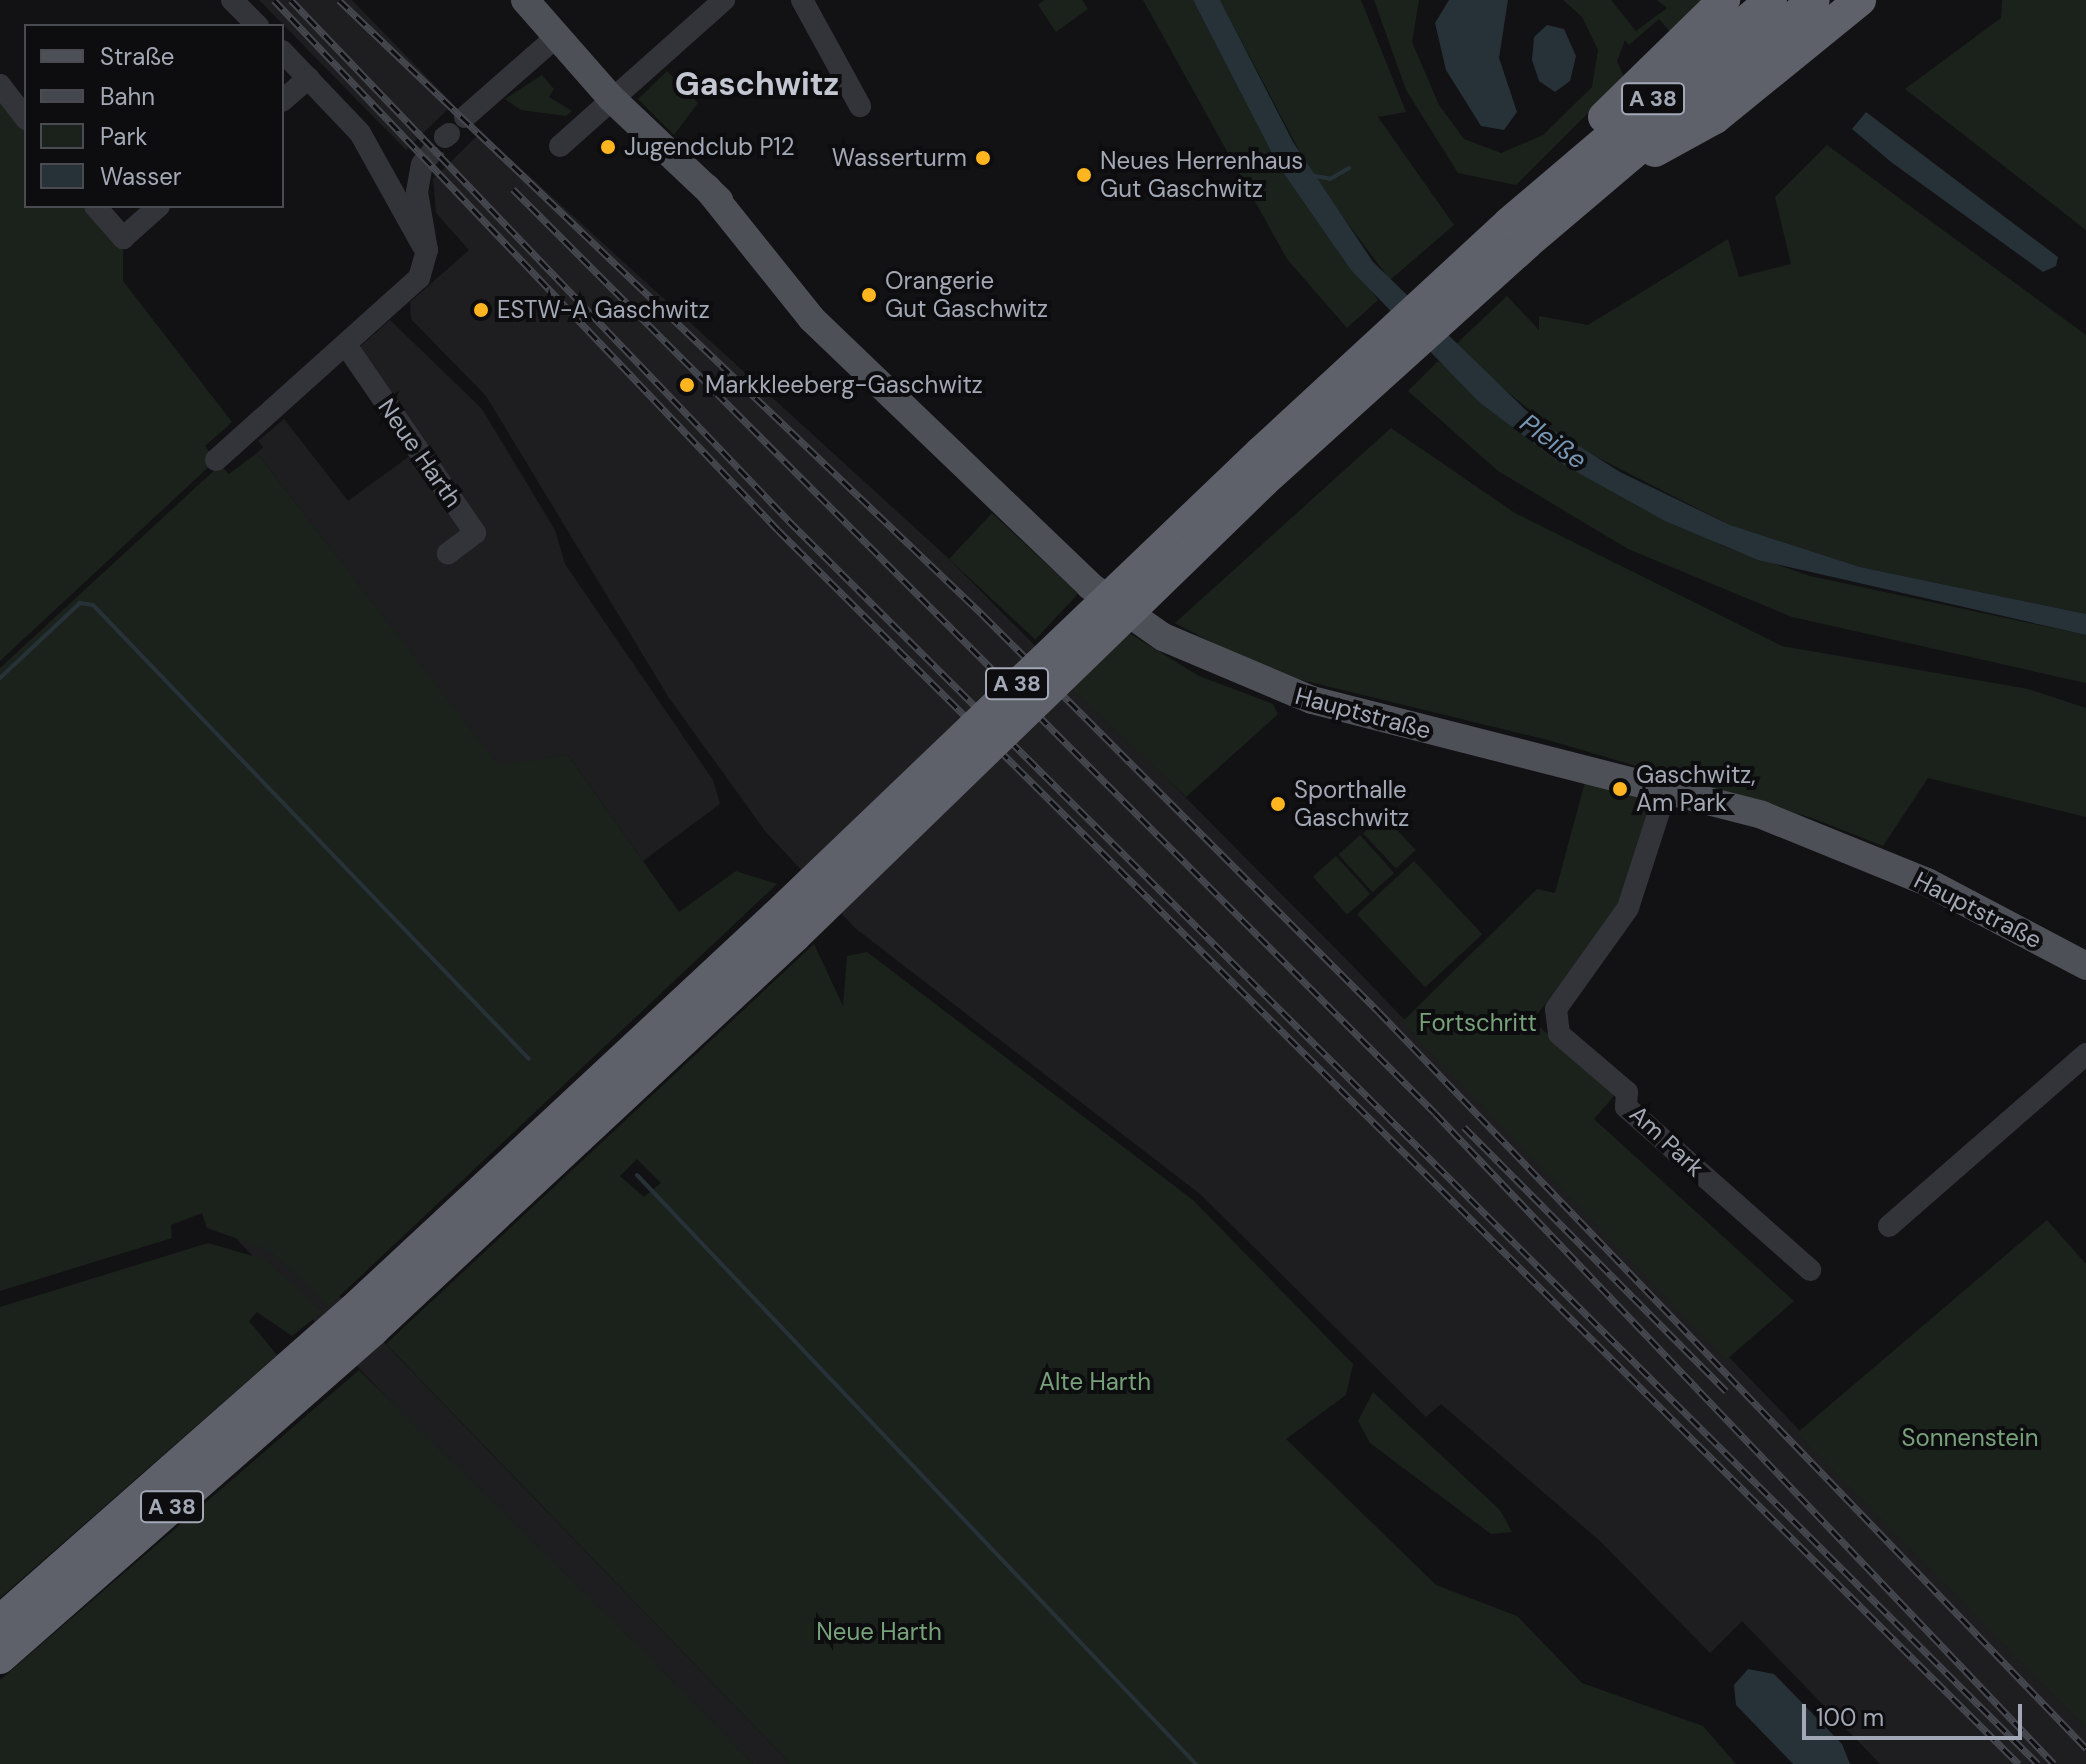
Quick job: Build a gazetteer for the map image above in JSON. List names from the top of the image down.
{
  "streets": {
    "highway": ["A 38"],
    "main road": ["Hauptstraße"],
    "street": ["Neue Harth", "Am Park"]
  },
  "crossings": [
    ["Hauptstraße", "Am Park"]
  ],
  "districts": ["Gaschwitz"],
  "water": ["Pleiße"],
  "parks": [
    "Fortschritt",
    "Alte Harth",
    "Sonnenstein",
    "Neue Harth"
  ],
  "places": [
    "Jugendclub P12",
    "Wasserturm",
    "Neues Herrenhaus Gut Gaschwitz",
    "Orangerie Gut Gaschwitz",
    "ESTW-A Gaschwitz",
    "Markkleeberg-Gaschwitz",
    "Gaschwitz, Am Park",
    "Sporthalle Gaschwitz"
  ],
  "legend": [
    "Straße",
    "Bahn",
    "Park",
    "Wasser"
  ],
  "scale_bar": "100 m"
}
